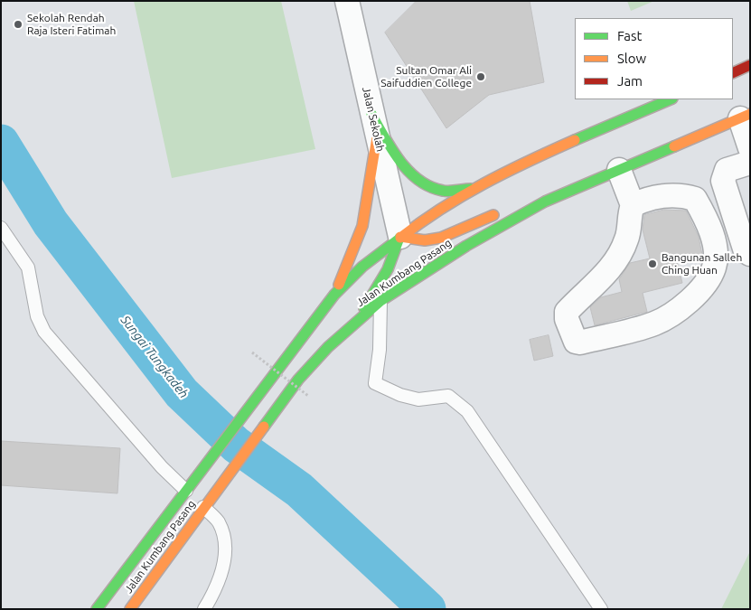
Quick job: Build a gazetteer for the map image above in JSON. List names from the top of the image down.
{
  "streets": {
    "main road": ["Jalan Kumbang Pasang"],
    "street": ["Jalan Sekolah"]
  },
  "crossings": [
    ["Jalan Sekolah", "Jalan Kumbang Pasang"]
  ],
  "water": ["Sungai Tungkadeh"],
  "places": ["Sekolah Rendah Raja Isteri Fatimah", "Sultan Omar Ali Saifuddien College", "Bangunan Salleh Ching Huan"],
  "legend": ["Fast", "Slow", "Jam"]
}
